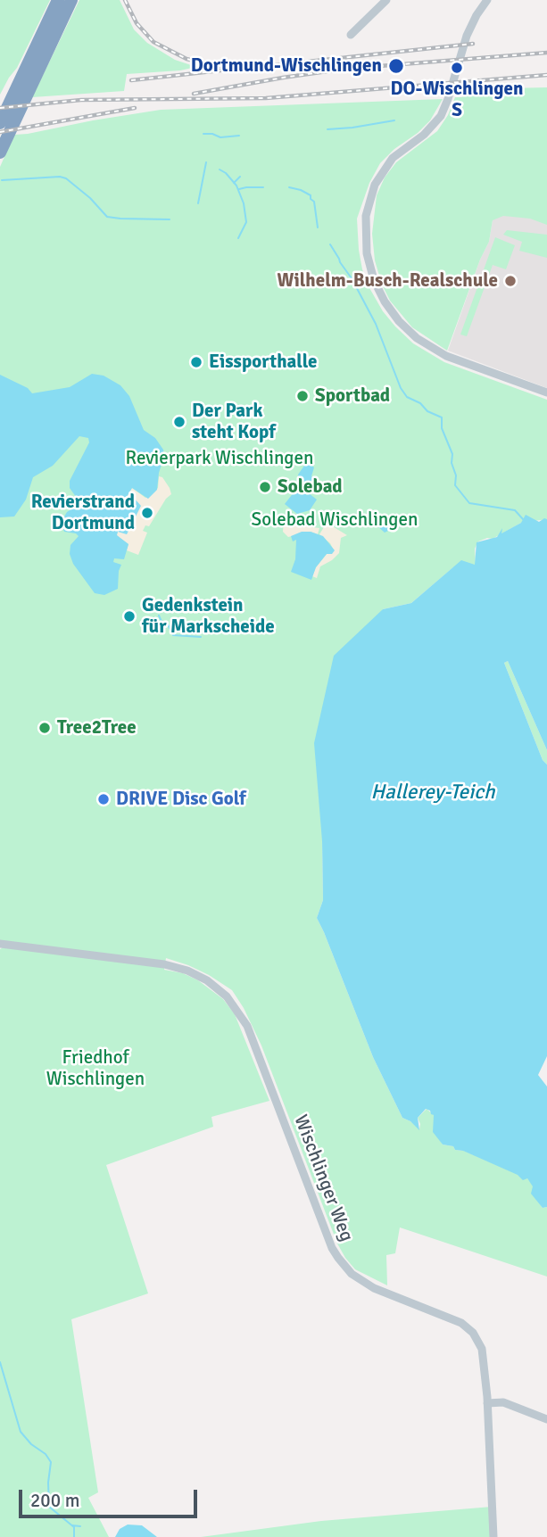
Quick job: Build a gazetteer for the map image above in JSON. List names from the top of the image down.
{
  "streets": {
    "street": ["Wischlinger Weg"]
  },
  "water": ["Hallerey-Teich"],
  "parks": ["Revierpark Wischlingen", "Solebad Wischlingen", "Friedhof Wischlingen"],
  "places": [
    "Dortmund-Wischlingen",
    "DO-Wischlingen S",
    "Wilhelm-Busch-Realschule",
    "Eissporthalle",
    "Sportbad",
    "Der Park steht Kopf",
    "Solebad",
    "Revierstrand Dortmund",
    "Gedenkstein für Markscheide",
    "Tree2Tree",
    "DRIVE Disc Golf"
  ],
  "scale_bar": "200 m"
}
